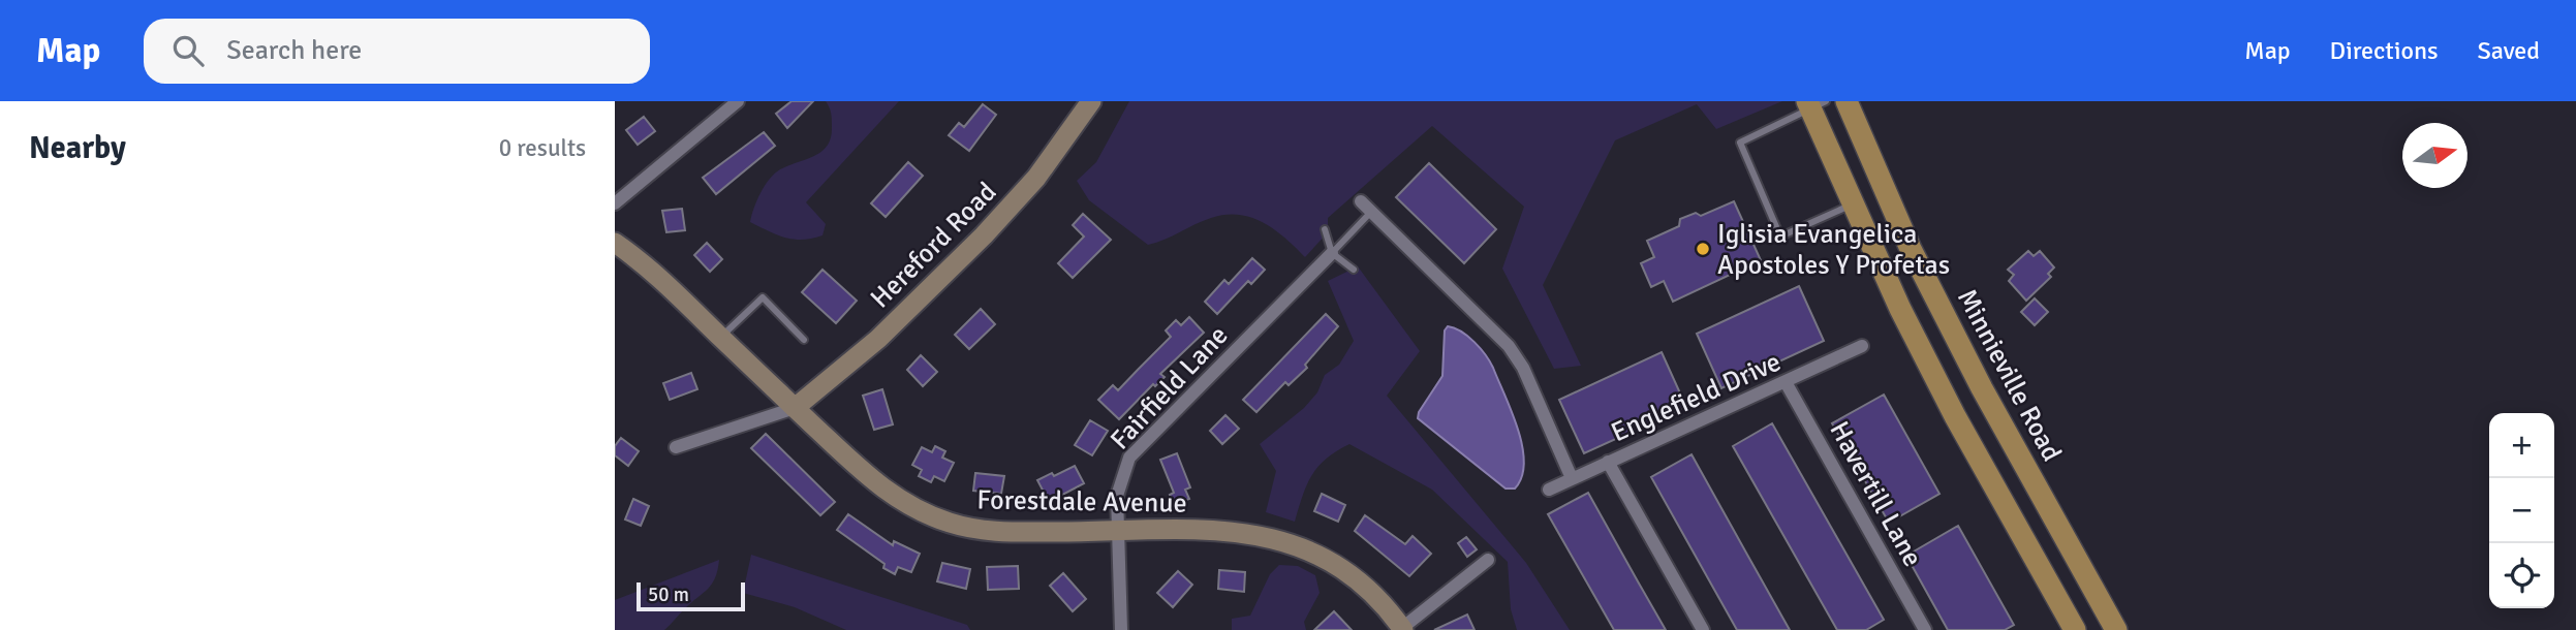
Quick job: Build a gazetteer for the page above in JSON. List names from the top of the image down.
{
  "streets": {
    "main road": ["Minnieville Road"],
    "street": [
      "Hereford Road",
      "Fairfield Lane",
      "Englefield Drive",
      "Havertill Lane",
      "Forestdale Avenue"
    ]
  },
  "crossings": [
    ["Hereford Road", "Forestdale Avenue"],
    ["Fairfield Lane", "Forestdale Avenue"],
    ["Englefield Drive", "Havertill Lane"]
  ],
  "places": ["Iglisia Evangelica Apostoles Y Profetas"],
  "scale_bar": "50 m",
  "north": "right",
  "page": {
    "header": "Map",
    "search": "Search here",
    "nav": ["Map", "Directions", "Saved"],
    "heading": ["Nearby", "0 results"],
    "map_buttons": ["+", "−"],
    "scale": "50 m"
  }
}
